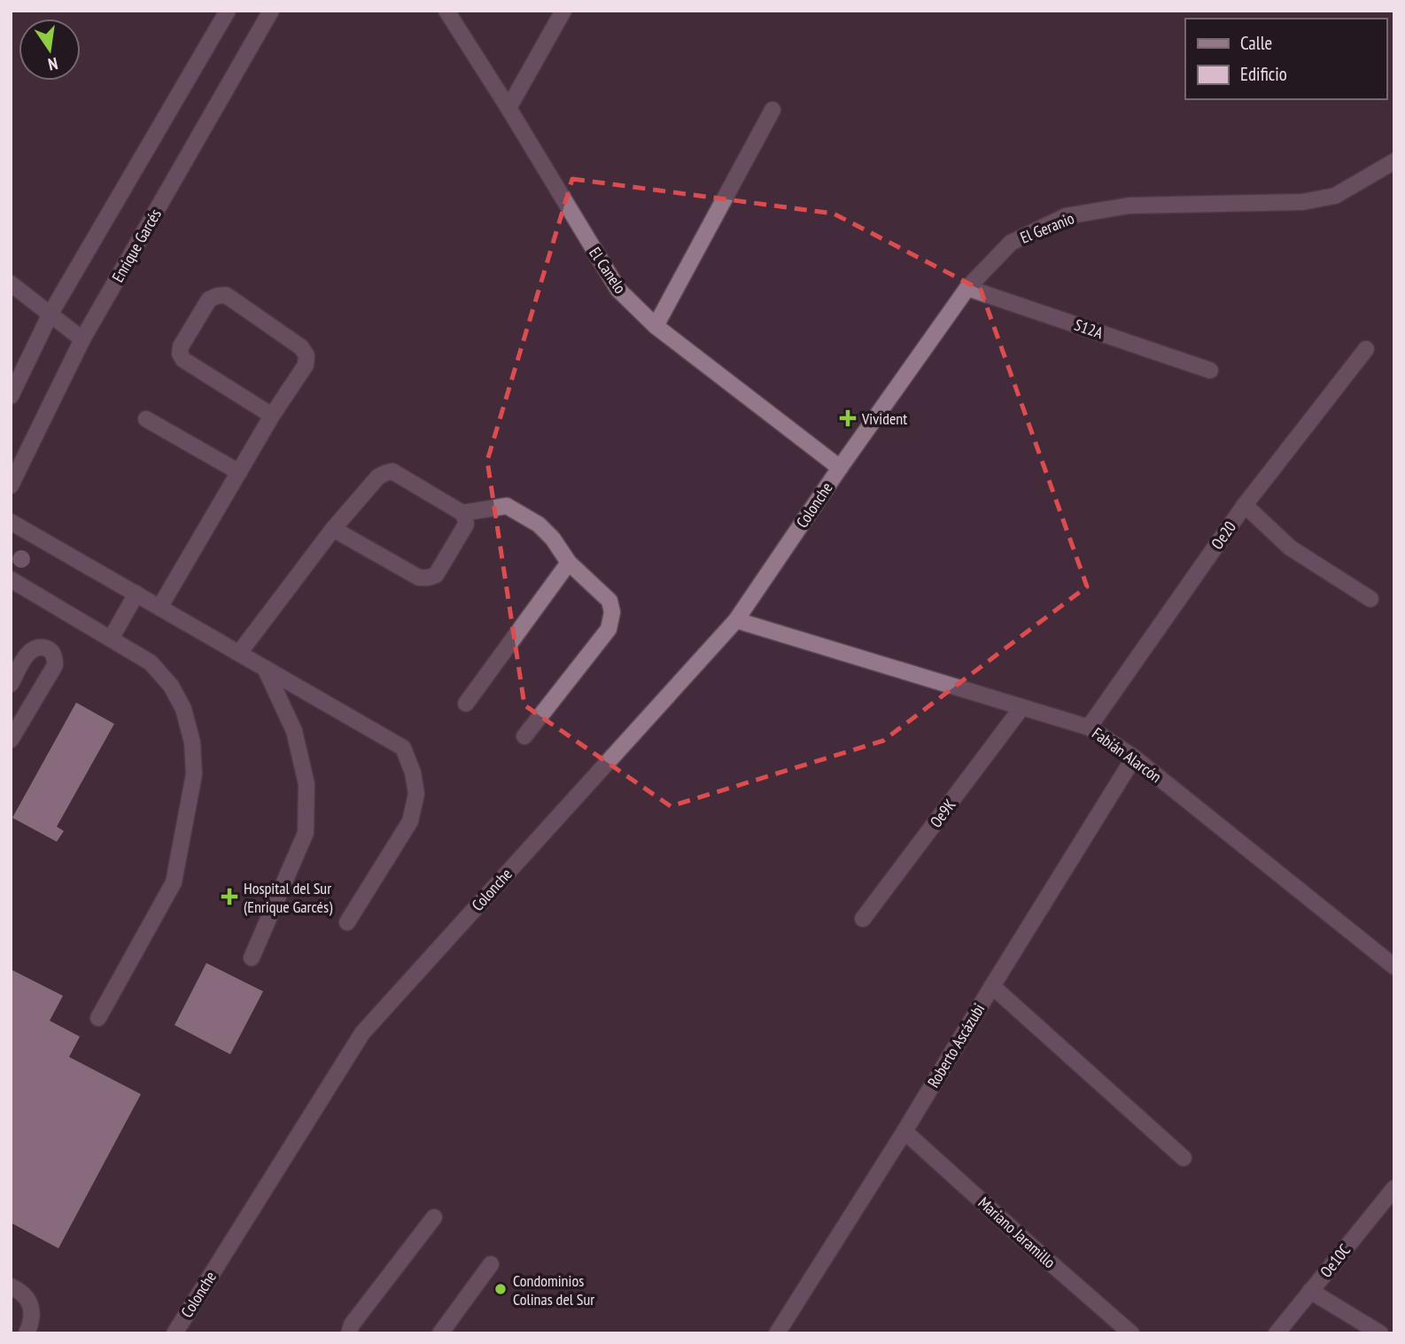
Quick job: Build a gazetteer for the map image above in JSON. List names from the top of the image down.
{
  "streets": {
    "street": [
      "El Geranio",
      "Enrique Garcés",
      "El Canelo",
      "S12A",
      "Colonche",
      "Oe20",
      "Fabián Alarcón",
      "Oe9K",
      "Roberto Ascázubi",
      "Mariano Jaramillo",
      "Oe10C"
    ]
  },
  "crossings": [
    ["El Geranio", "El Canelo"],
    ["El Geranio", "S12A"],
    ["El Geranio", "Colonche"],
    ["El Canelo", "Colonche"],
    ["Colonche", "Fabián Alarcón"],
    ["Oe20", "Fabián Alarcón"],
    ["Fabián Alarcón", "Oe9K"],
    ["Fabián Alarcón", "Roberto Ascázubi"],
    ["Roberto Ascázubi", "Mariano Jaramillo"]
  ],
  "places": {
    "health": ["Vivident", "Hospital del Sur (Enrique Garcés)"],
    "other": ["Condominios Colinas del Sur"]
  },
  "legend": ["Calle", "Edificio"],
  "north": "bottom"
}
